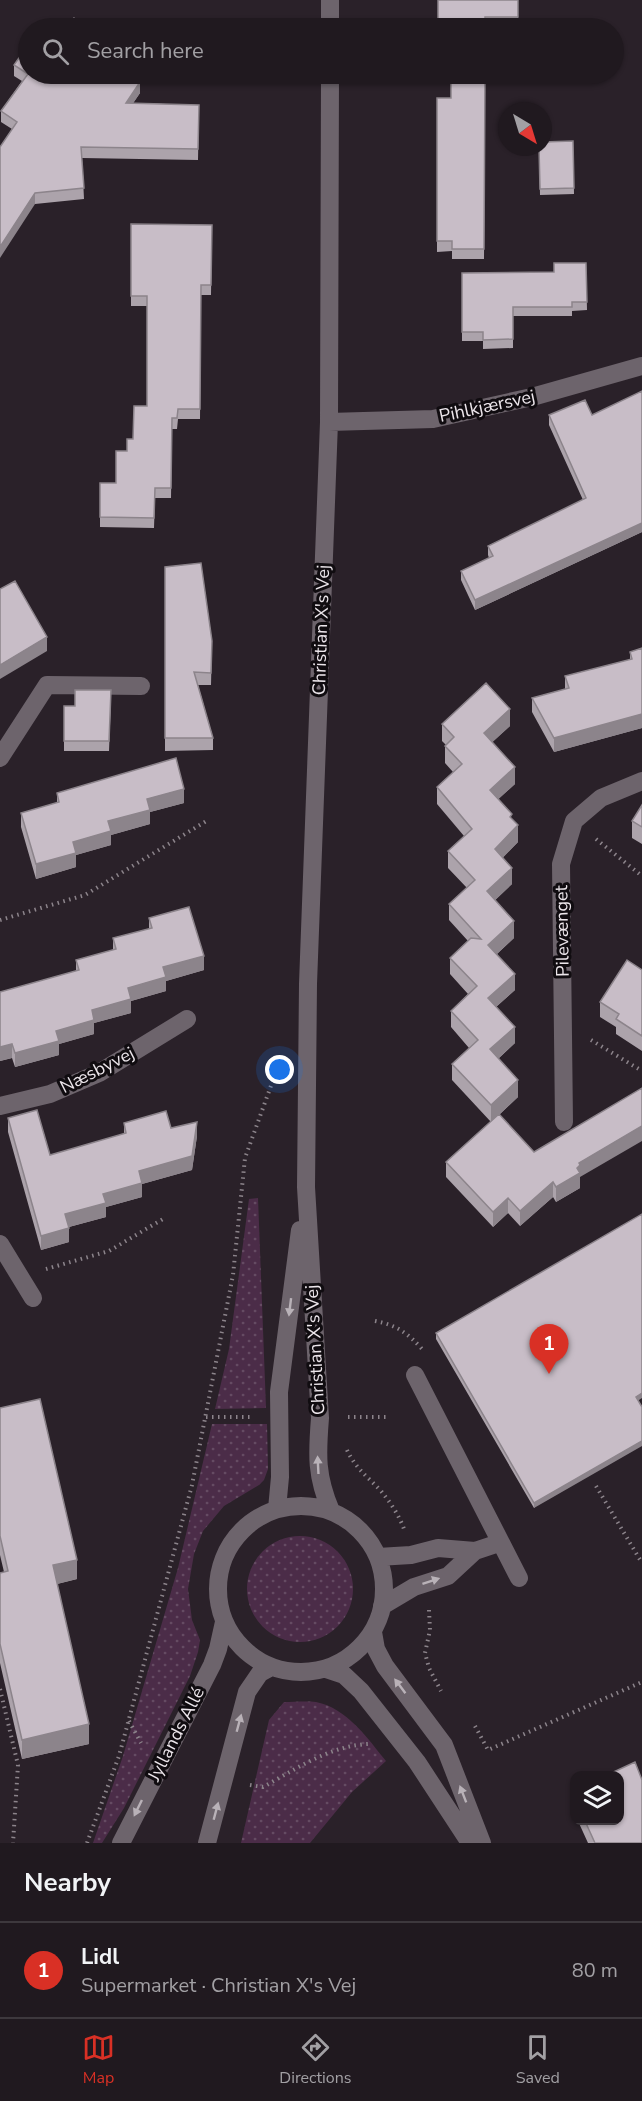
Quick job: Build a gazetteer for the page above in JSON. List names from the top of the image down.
{
  "streets": {
    "street": [
      "Pihlkjærsvej",
      "Christian X's Vej",
      "Pilevænget",
      "Næsbyvej",
      "Jyllands Allé"
    ]
  },
  "crossings": [
    ["Pihlkjærsvej", "Christian X's Vej"],
    ["Christian X's Vej", "Jyllands Allé"]
  ],
  "north": "bottom right",
  "page": {
    "search": "Search here",
    "pins": "1",
    "heading": "Nearby",
    "list": [
      {
        "mark": "1",
        "name": "Lidl",
        "note": "Supermarket · Christian X's Vej",
        "value": "80 m"
      }
    ],
    "nav": ["Map", "Directions", "Saved"]
  }
}
